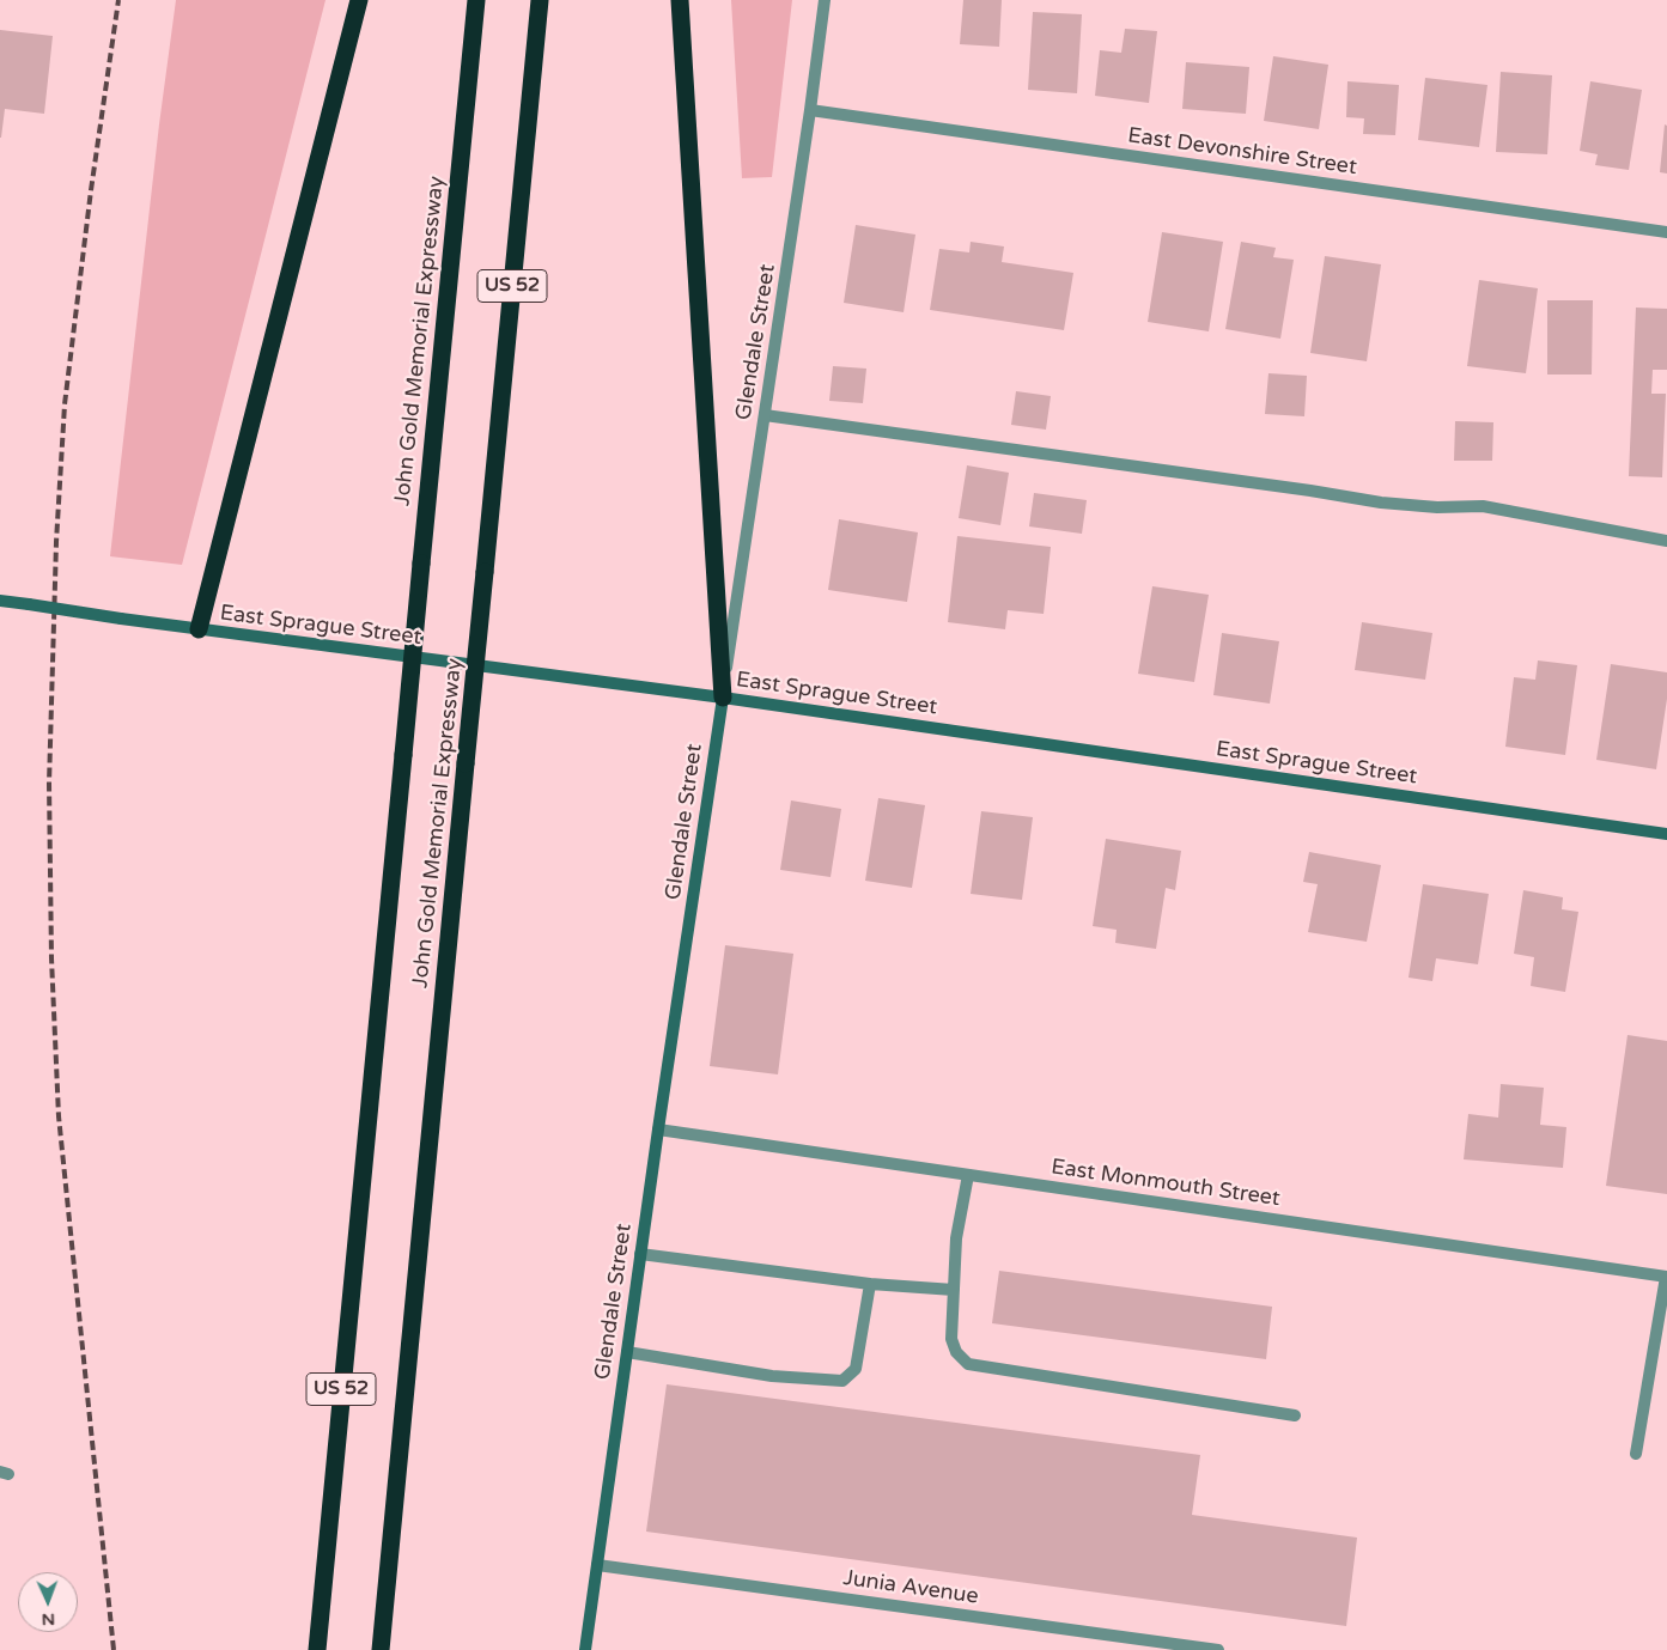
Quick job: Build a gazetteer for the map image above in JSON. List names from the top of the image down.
{
  "streets": {
    "highway": ["US 52", "John Gold Memorial Expressway"],
    "main road": ["Glendale Street", "East Sprague Street"],
    "street": ["East Devonshire Street", "East Monmouth Street", "Junia Avenue"]
  },
  "crossings": [
    ["East Devonshire Street", "Glendale Street"],
    ["Glendale Street", "East Sprague Street"],
    ["Glendale Street", "East Monmouth Street"],
    ["Glendale Street", "Junia Avenue"]
  ],
  "north": "bottom"
}
